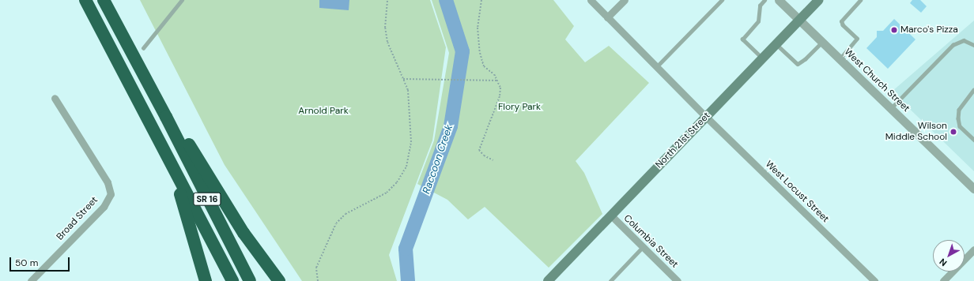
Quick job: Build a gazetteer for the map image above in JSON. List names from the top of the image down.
{
  "streets": {
    "highway": ["SR 16"],
    "main road": ["North 21st Street"],
    "street": [
      "West Church Street",
      "West Locust Street",
      "Broad Street",
      "Columbia Street"
    ]
  },
  "crossings": [
    ["West Church Street", "North 21st Street"],
    ["North 21st Street", "West Locust Street"],
    ["North 21st Street", "Columbia Street"]
  ],
  "water": ["Raccoon Creek"],
  "parks": ["Flory Park", "Arnold Park"],
  "places": ["Marco's Pizza", "Wilson Middle School"],
  "scale_bar": "50 m",
  "north": "bottom left"
}
